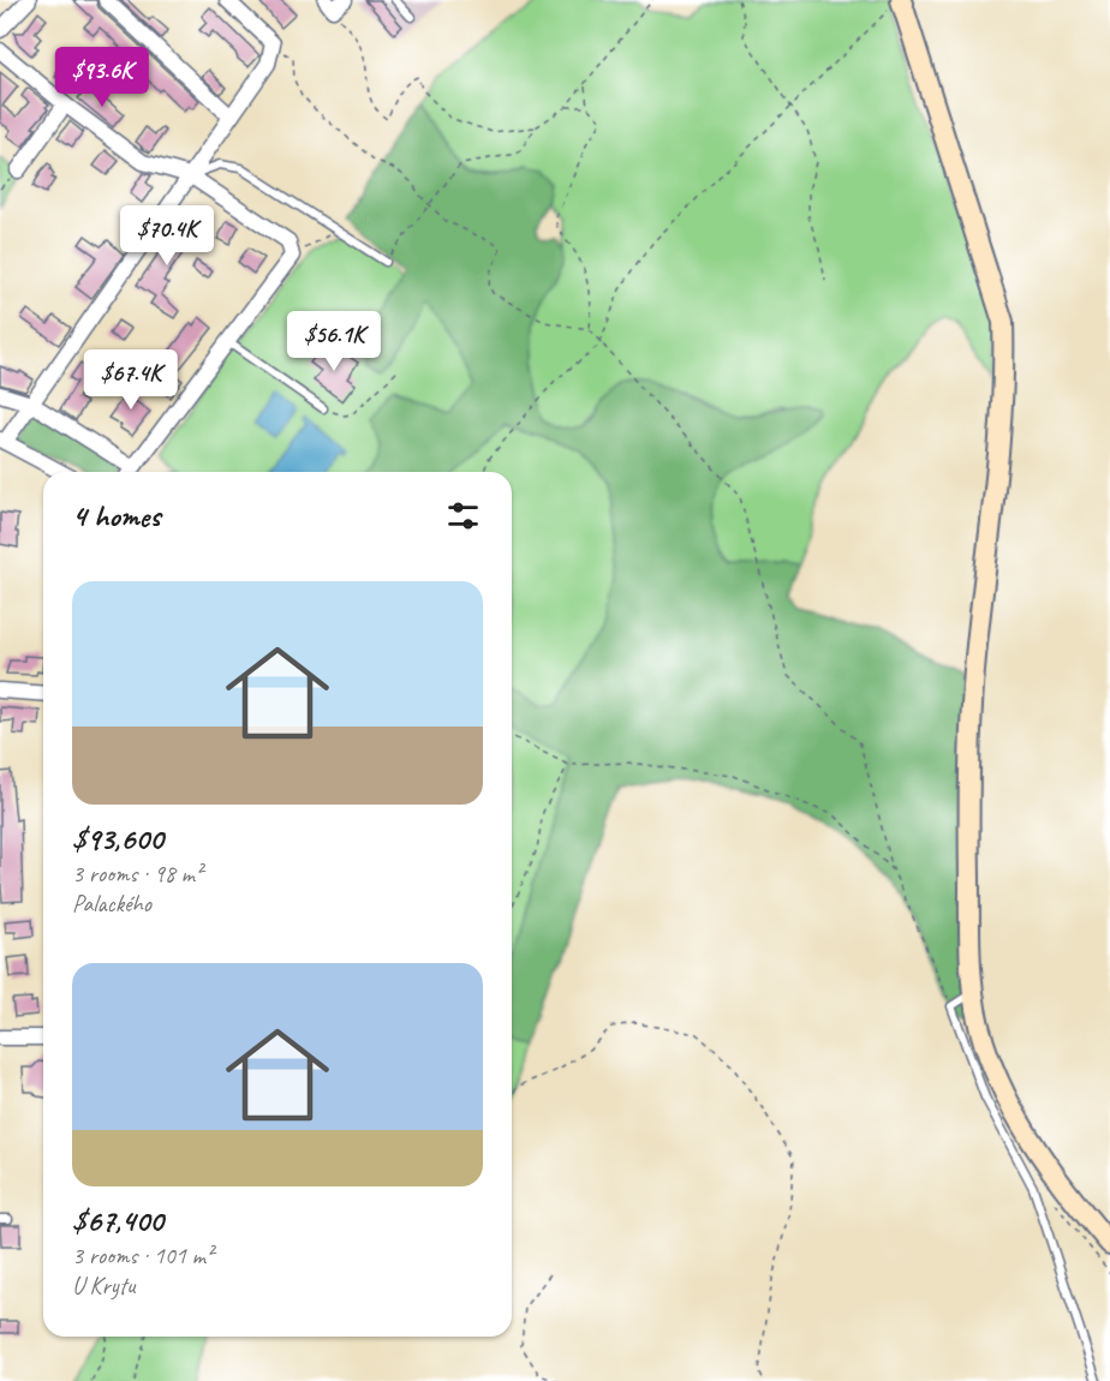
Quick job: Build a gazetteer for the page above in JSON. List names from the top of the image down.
{
  "page": {
    "price": [
      "$93.6K",
      "$70.4K",
      "$56.1K",
      "$67.4K"
    ],
    "heading": "4 homes",
    "list": [
      {
        "name": "$93,600",
        "note": "3 rooms · 98 m² · Palackého"
      },
      {
        "name": "$67,400",
        "note": "3 rooms · 101 m² · U Krytu"
      }
    ]
  }
}
